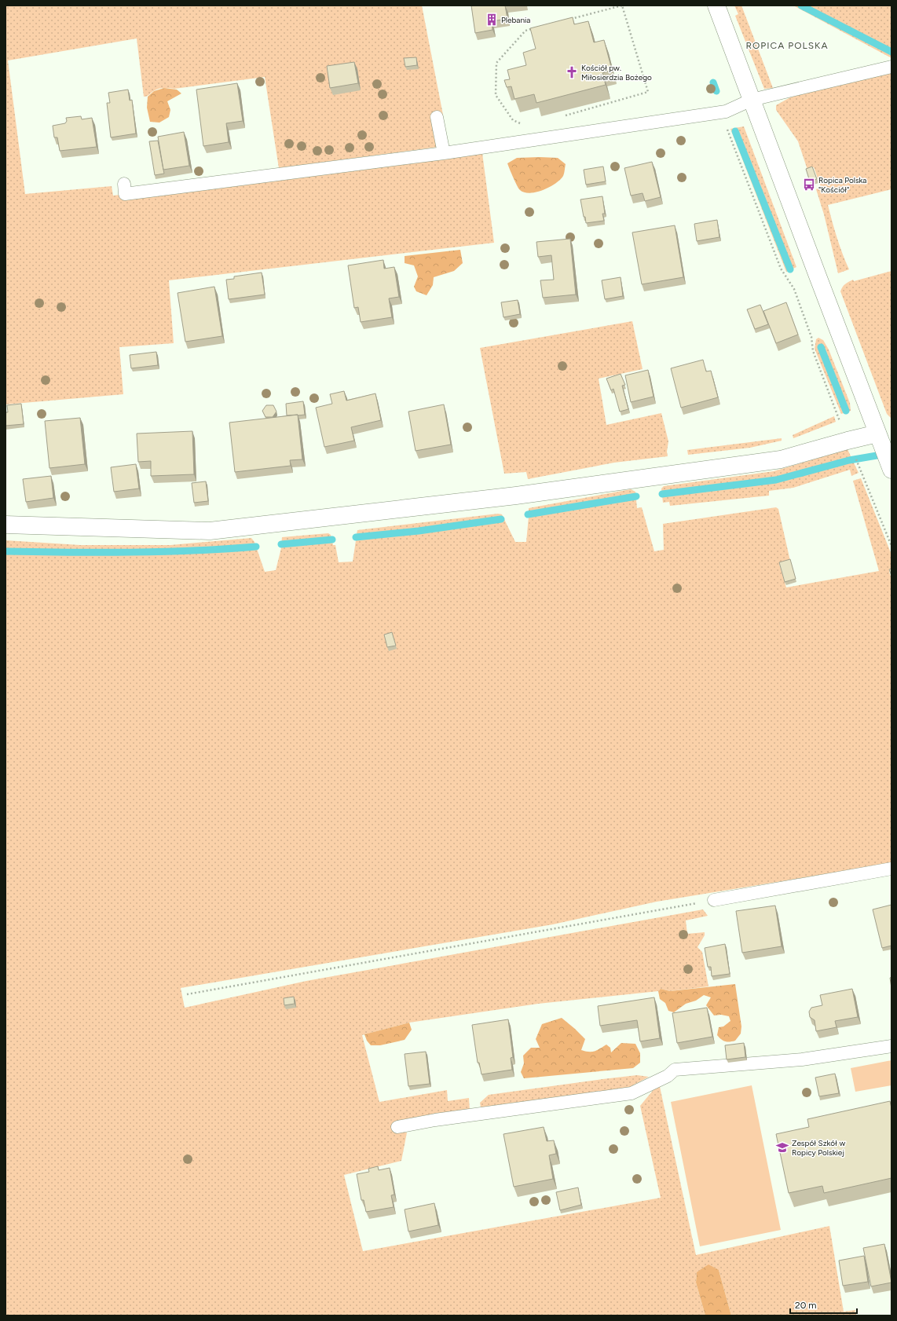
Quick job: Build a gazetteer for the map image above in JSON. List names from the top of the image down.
{
  "districts": ["ROPICA POLSKA"],
  "places": {
    "building": ["Plebania"],
    "church": ["Kościół pw. Miłosierdzia Bożego"],
    "bus stop": ["Ropica Polska \"Kościół\""],
    "school or university": ["Zespół Szkół w Ropicy Polskiej"]
  },
  "scale_bar": "20 m"
}
